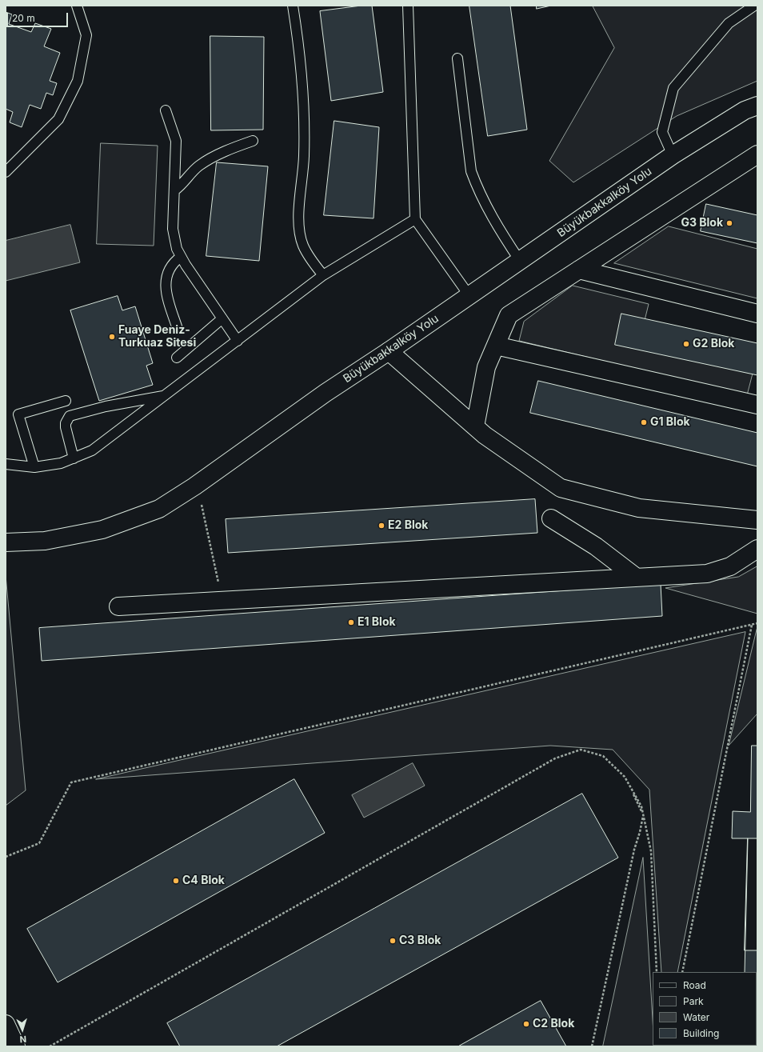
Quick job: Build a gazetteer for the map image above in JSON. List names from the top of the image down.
{
  "streets": {
    "street": ["Büyükbakkalköy Yolu"]
  },
  "places": [
    "G3 Blok",
    "Fuaye Deniz- Turkuaz Sitesi",
    "G2 Blok",
    "G1 Blok",
    "E2 Blok",
    "E1 Blok",
    "C4 Blok",
    "C3 Blok",
    "C2 Blok"
  ],
  "legend": [
    "Road",
    "Park",
    "Water",
    "Building"
  ],
  "scale_bar": "20 m",
  "north": "bottom"
}
